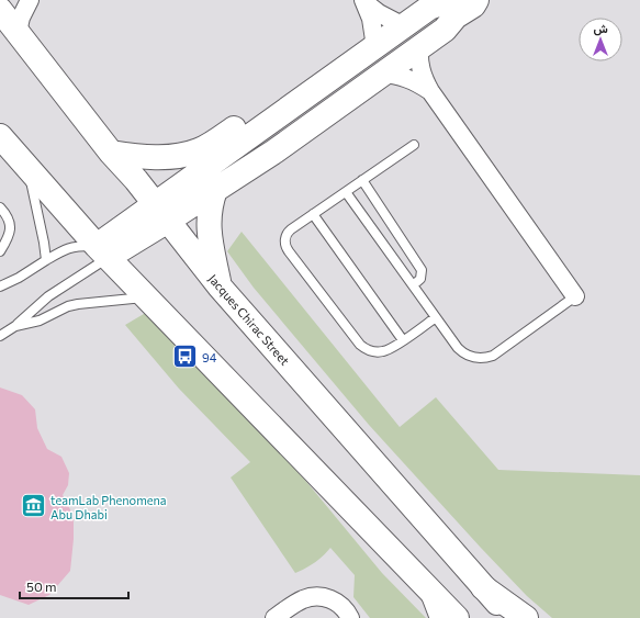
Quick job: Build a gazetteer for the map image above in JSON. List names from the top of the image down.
{
  "streets": {
    "main road": ["Jacques Chirac Street"]
  },
  "places": {
    "bus stop": ["94"],
    "museum": ["teamLab Phenomena Abu Dhabi"]
  },
  "scale_bar": "50 m",
  "north": "top"
}
